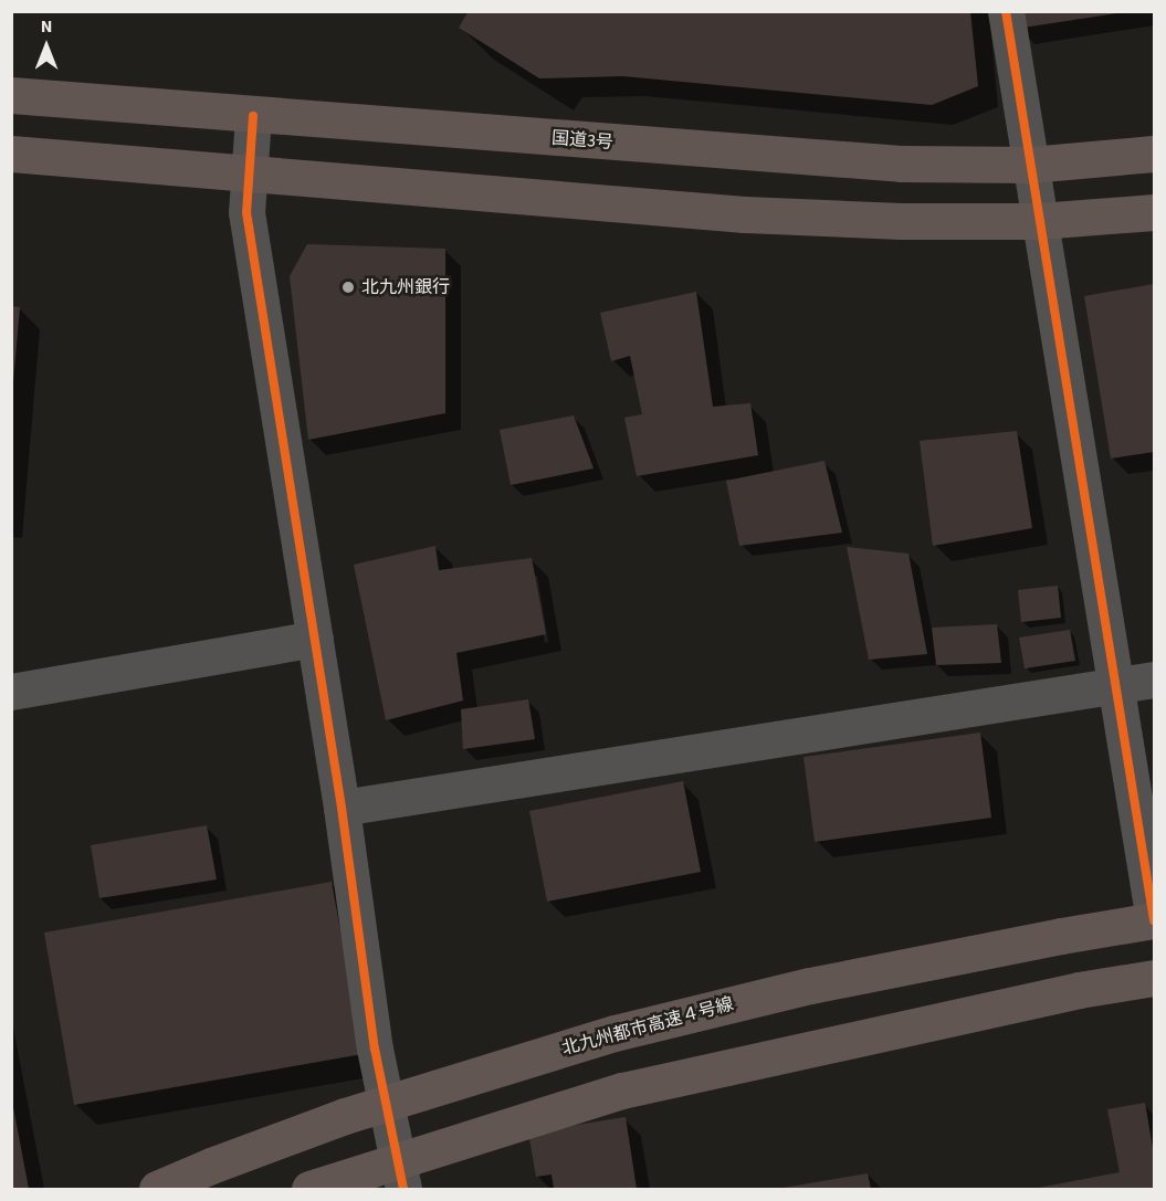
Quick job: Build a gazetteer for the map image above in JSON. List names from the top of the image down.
{
  "streets": {
    "highway": ["国道3号", "北九州都市高速４号線"]
  },
  "places": ["北九州銀行"],
  "north": "top"
}
